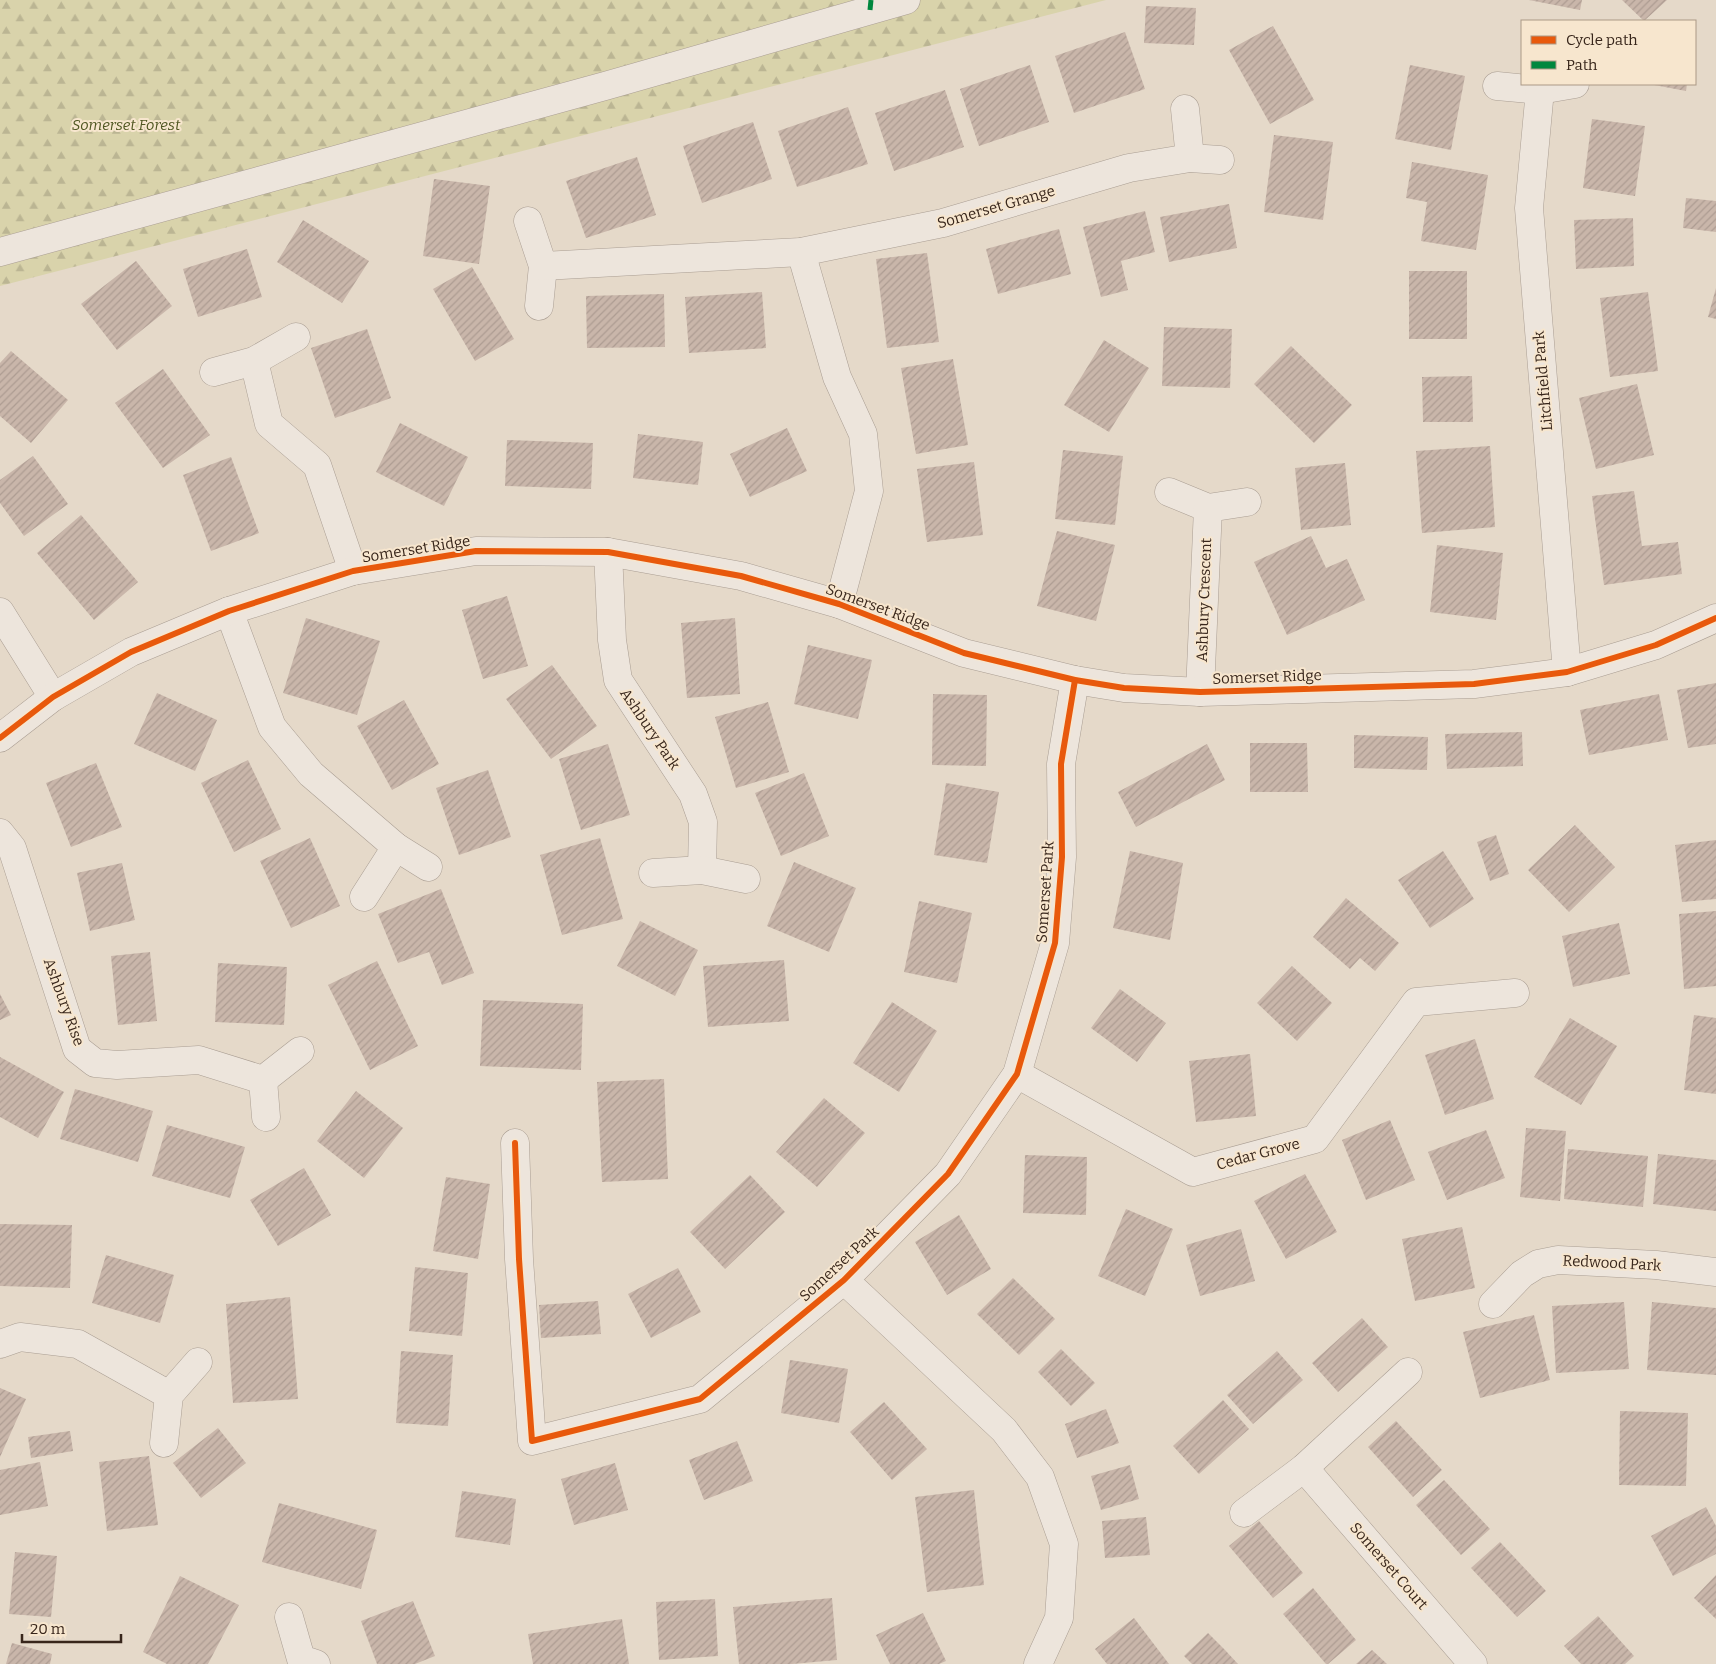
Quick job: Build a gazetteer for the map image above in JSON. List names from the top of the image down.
{
  "streets": {
    "street": [
      "Somerset Grange",
      "Litchfield Park",
      "Somerset Ridge",
      "Ashbury Crescent",
      "Ashbury Park",
      "Somerset Park",
      "Ashbury Rise",
      "Cedar Grove",
      "Redwood Park",
      "Somerset Court"
    ]
  },
  "crossings": [
    ["Litchfield Park", "Somerset Ridge"],
    ["Somerset Ridge", "Ashbury Crescent"],
    ["Somerset Ridge", "Ashbury Park"],
    ["Somerset Ridge", "Somerset Park"],
    ["Somerset Park", "Cedar Grove"]
  ],
  "parks": ["Somerset Forest"],
  "legend": ["Cycle path", "Path"],
  "scale_bar": "20 m"
}
